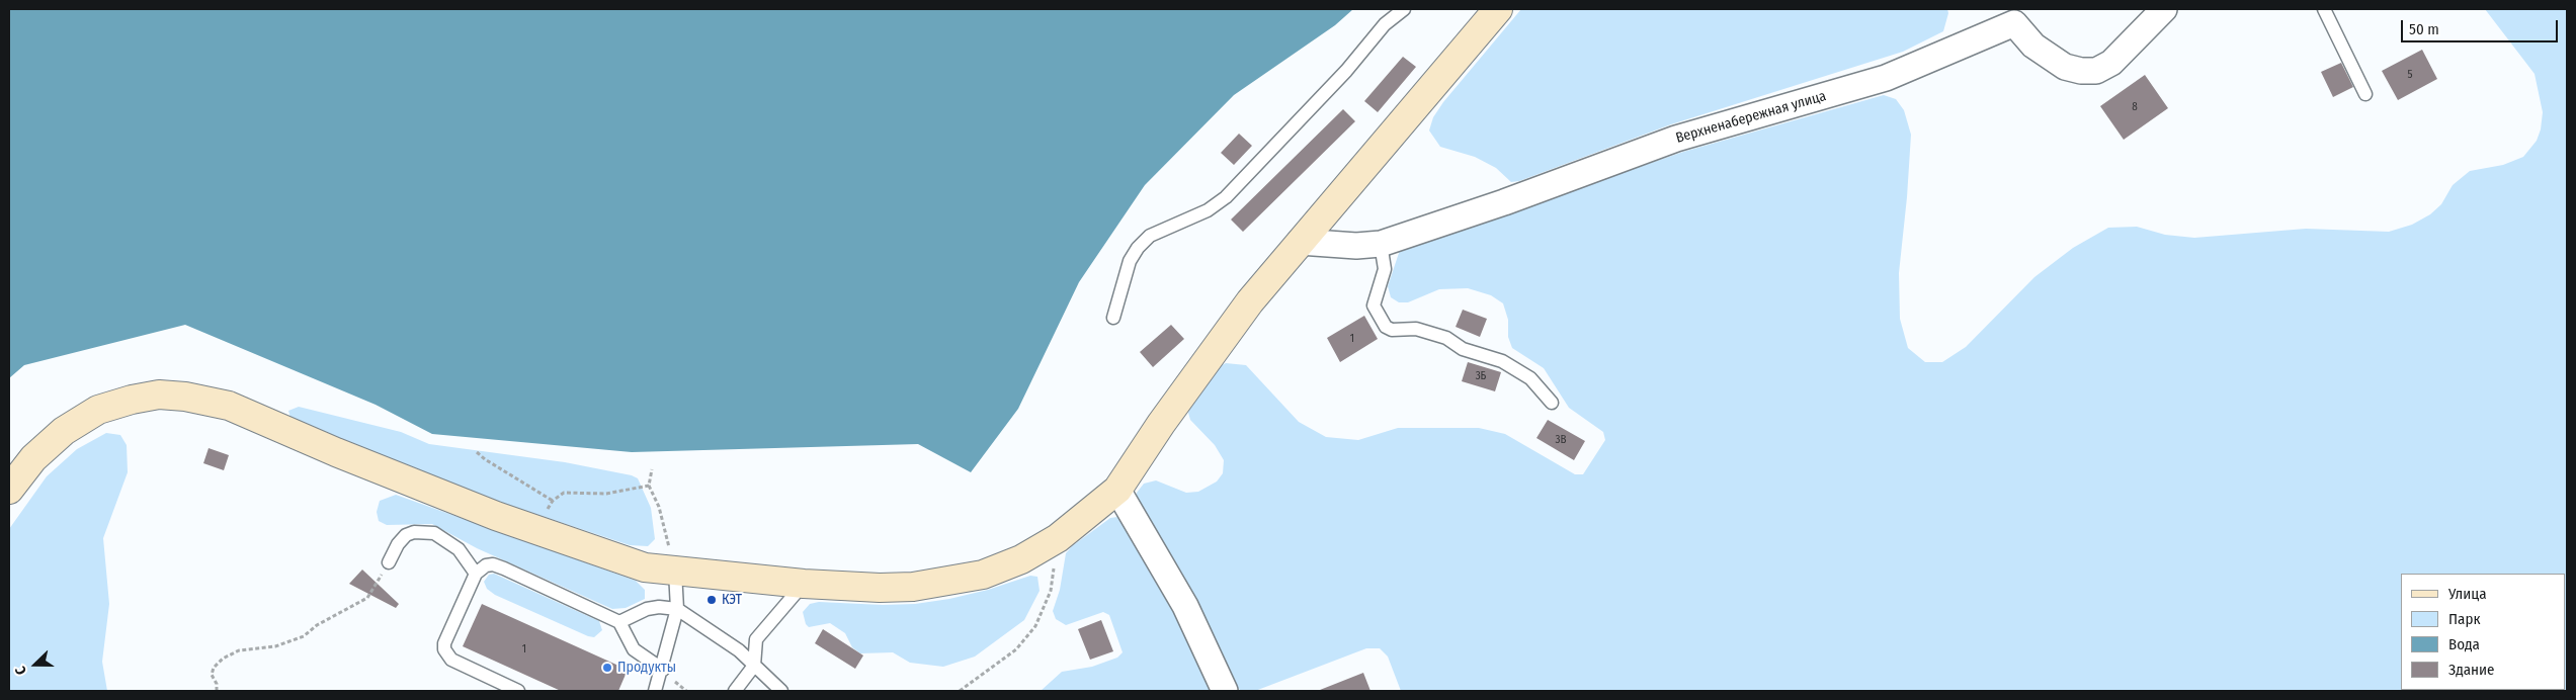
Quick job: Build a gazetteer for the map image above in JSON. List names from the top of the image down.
{
  "streets": {
    "street": ["Верхненабережная улица"]
  },
  "places": ["КЭТ", "Продукты"],
  "house_numbers": [
    "5",
    "8",
    "1",
    "3Б",
    "3В",
    "1"
  ],
  "legend": [
    "Улица",
    "Парк",
    "Вода",
    "Здание"
  ],
  "scale_bar": "50 m",
  "north": "left"
}
